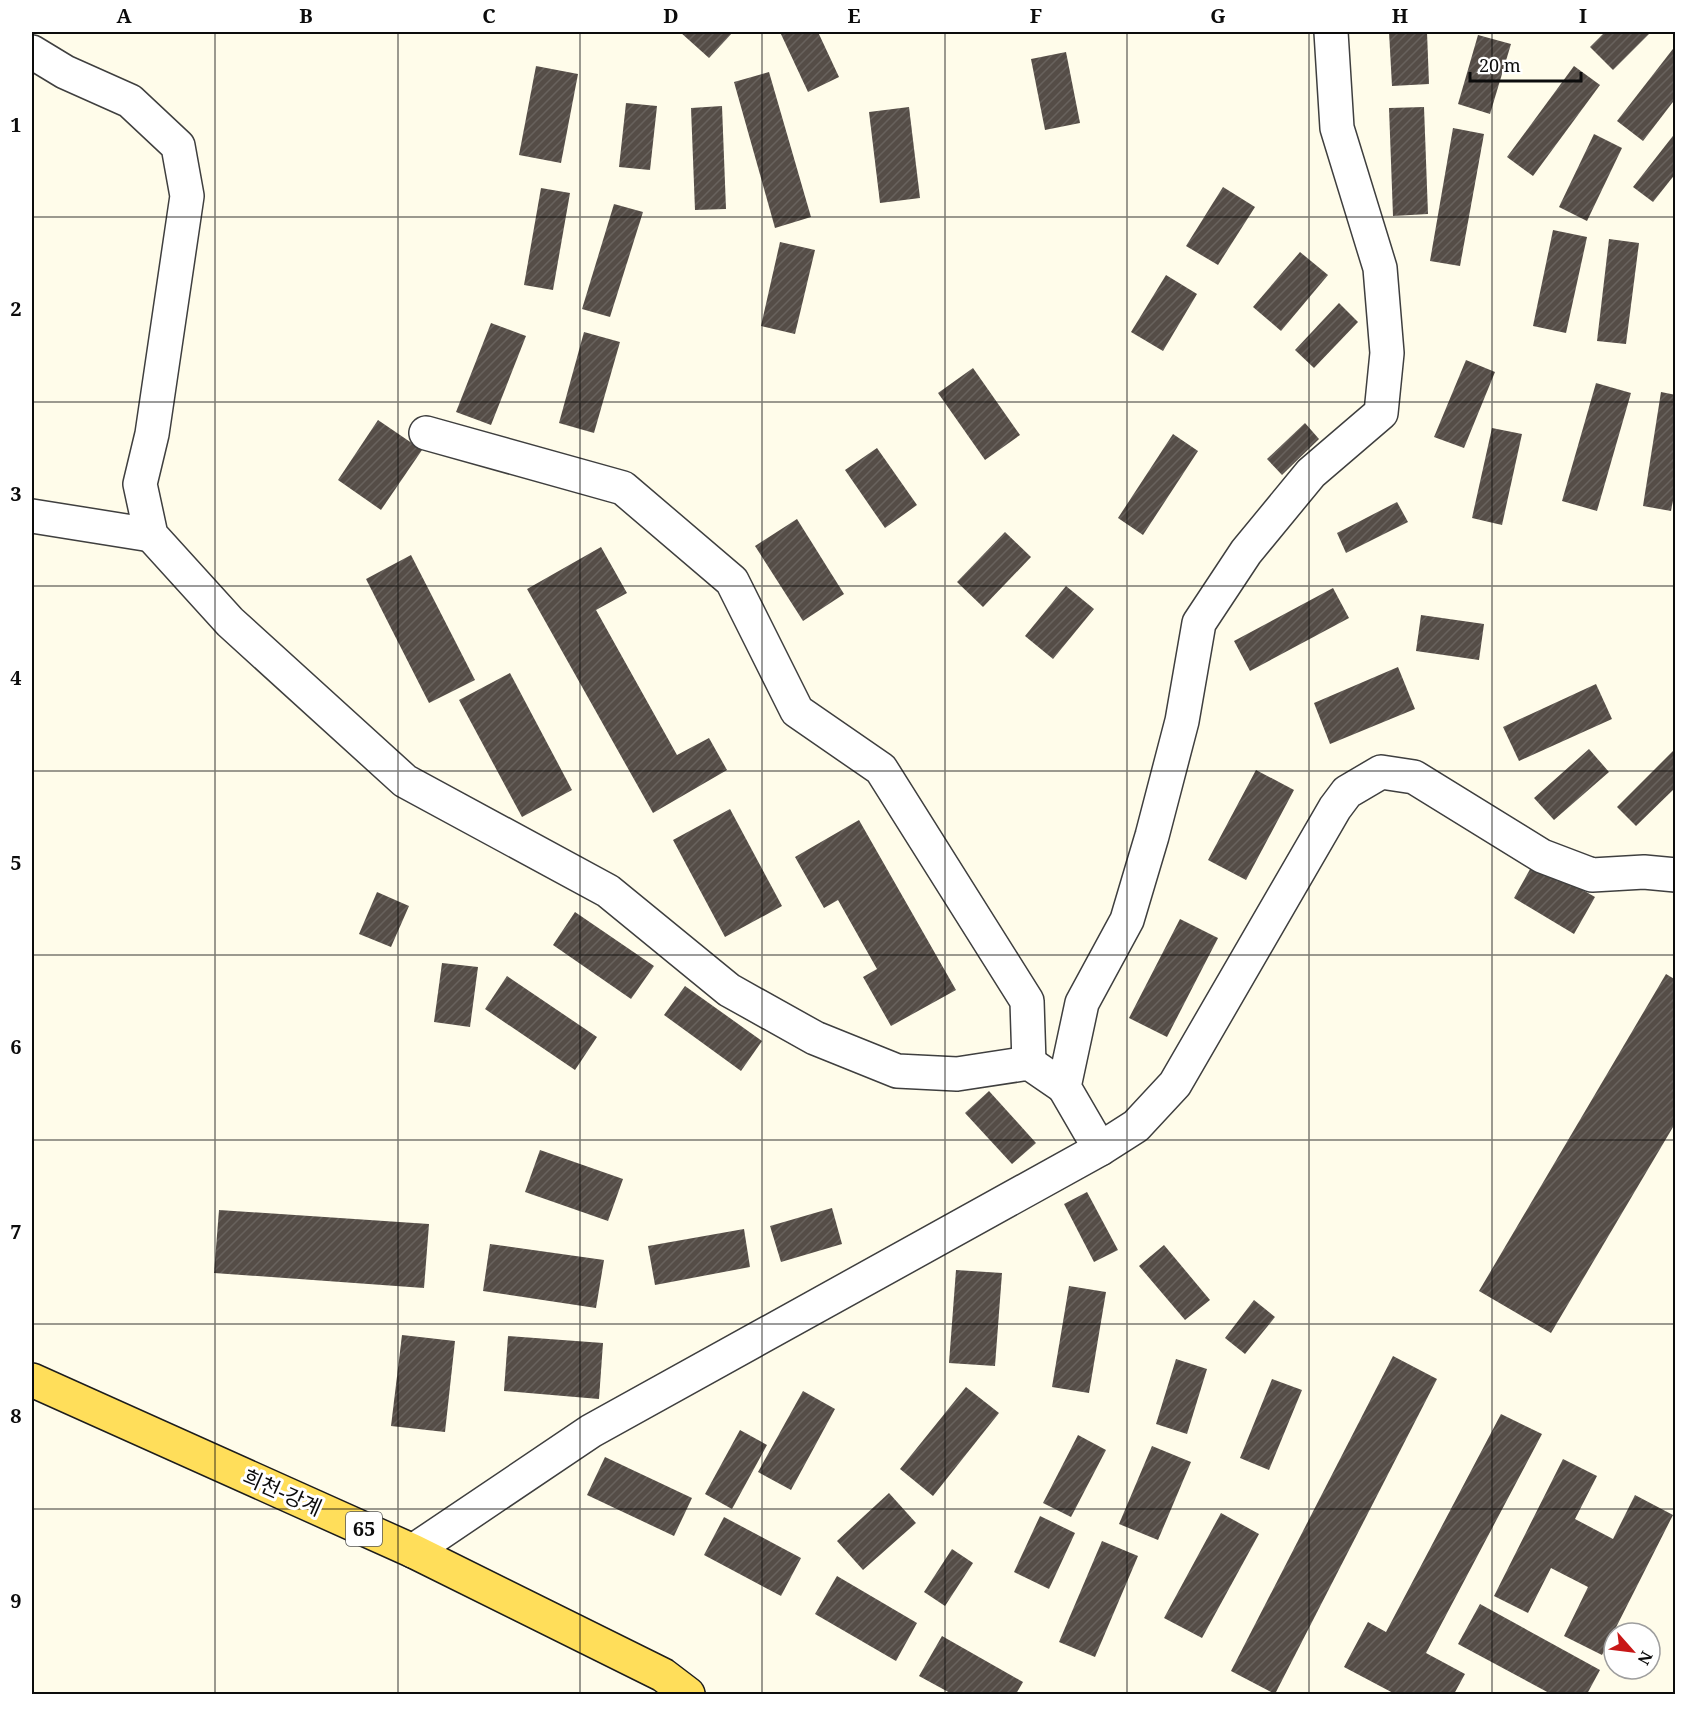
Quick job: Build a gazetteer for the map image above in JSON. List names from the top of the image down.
{
  "streets": {
    "main road": ["희천-강계", "65"]
  },
  "scale_bar": "20 m",
  "north": "bottom right",
  "grid": {
    "columns": [
      "A",
      "B",
      "C",
      "D",
      "E",
      "F",
      "G",
      "H",
      "I"
    ],
    "rows": [
      "1",
      "2",
      "3",
      "4",
      "5",
      "6",
      "7",
      "8",
      "9"
    ]
  }
}
